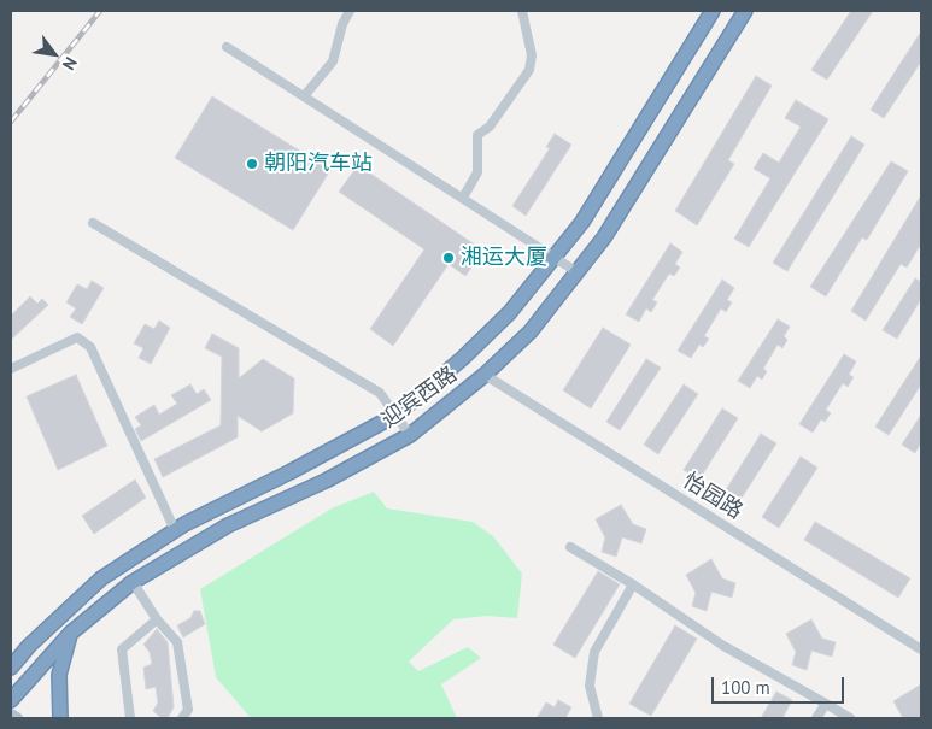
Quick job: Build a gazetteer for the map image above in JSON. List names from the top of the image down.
{
  "streets": {
    "highway": ["迎宾西路"],
    "street": ["怡园路"]
  },
  "crossings": [
    ["迎宾西路", "怡园路"]
  ],
  "places": ["朝阳汽车站", "湘运大厦"],
  "scale_bar": "100 m",
  "north": "bottom right"
}
